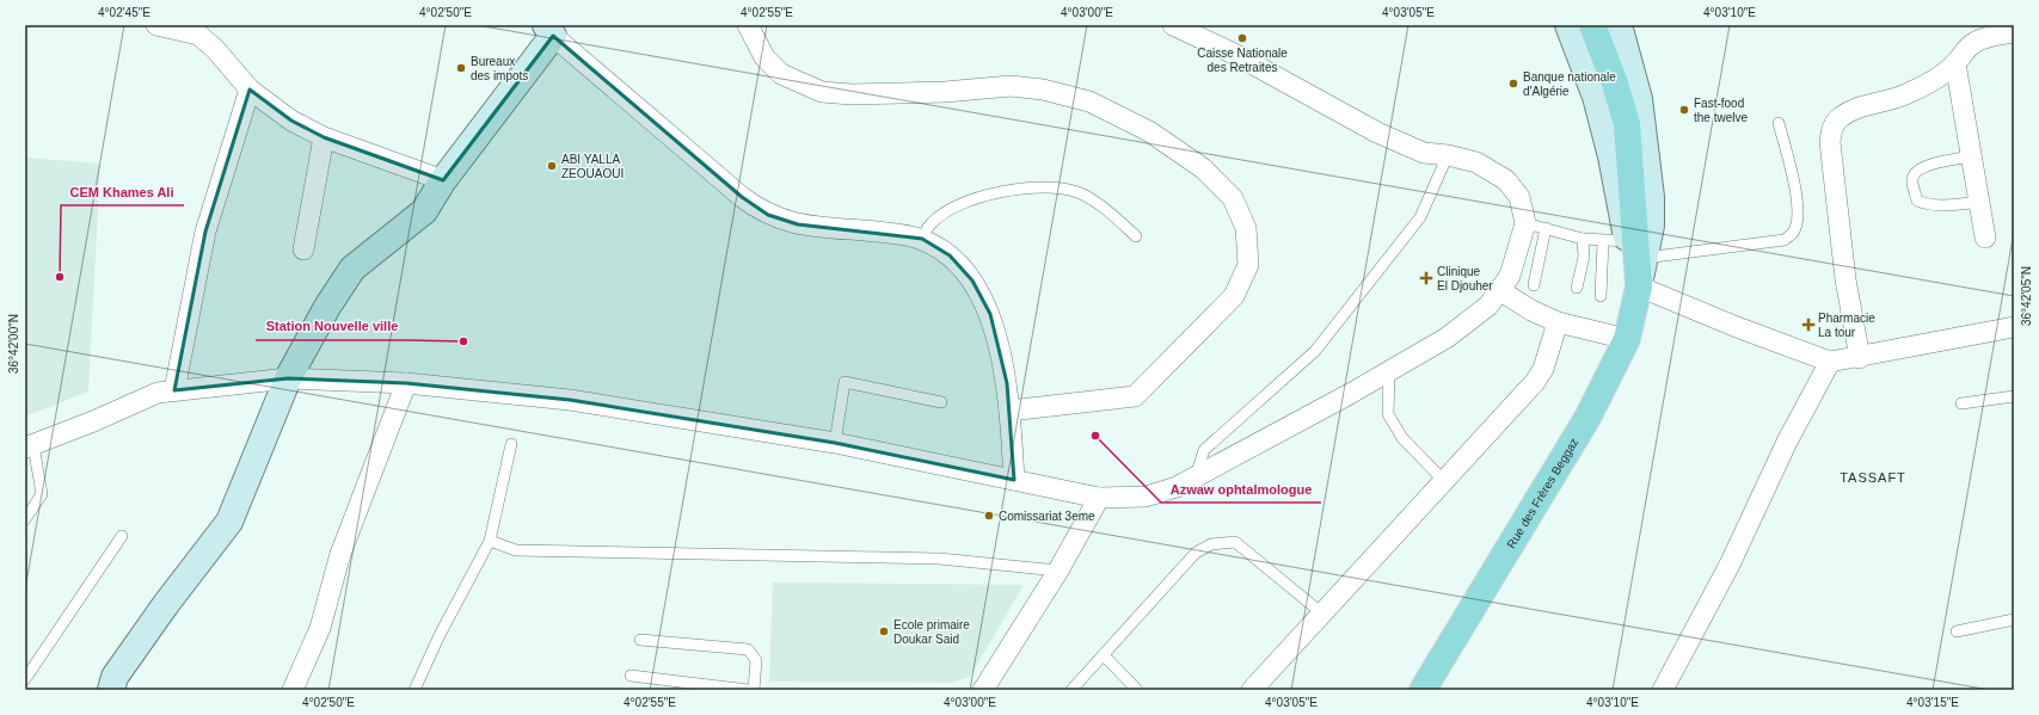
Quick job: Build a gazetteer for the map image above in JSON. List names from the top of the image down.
{
  "streets": {
    "main road": ["Rue des Frères Beggaz"]
  },
  "districts": ["TASSAFT"],
  "places": {
    "other": [
      "Caisse Nationale des Retraites",
      "Bureaux des impots",
      "Banque nationale d'Algérie",
      "Fast-food the twelve",
      "ABI YALLA ZEOUAOUI",
      "CEM Khames Ali",
      "Station Nouvelle ville",
      "Azwaw ophtalmologue",
      "Comissariat 3eme",
      "Ecole primaire Doukar Said"
    ],
    "health": ["Clinique El Djouher", "Pharmacie La tour"]
  },
  "coordinates": [
    "4°02'45\"E",
    "4°02'50\"E",
    "4°02'55\"E",
    "4°03'00\"E",
    "4°03'05\"E",
    "4°03'10\"E",
    "36°42'05\"N",
    "36°42'00\"N",
    "4°03'15\"E"
  ]
}
